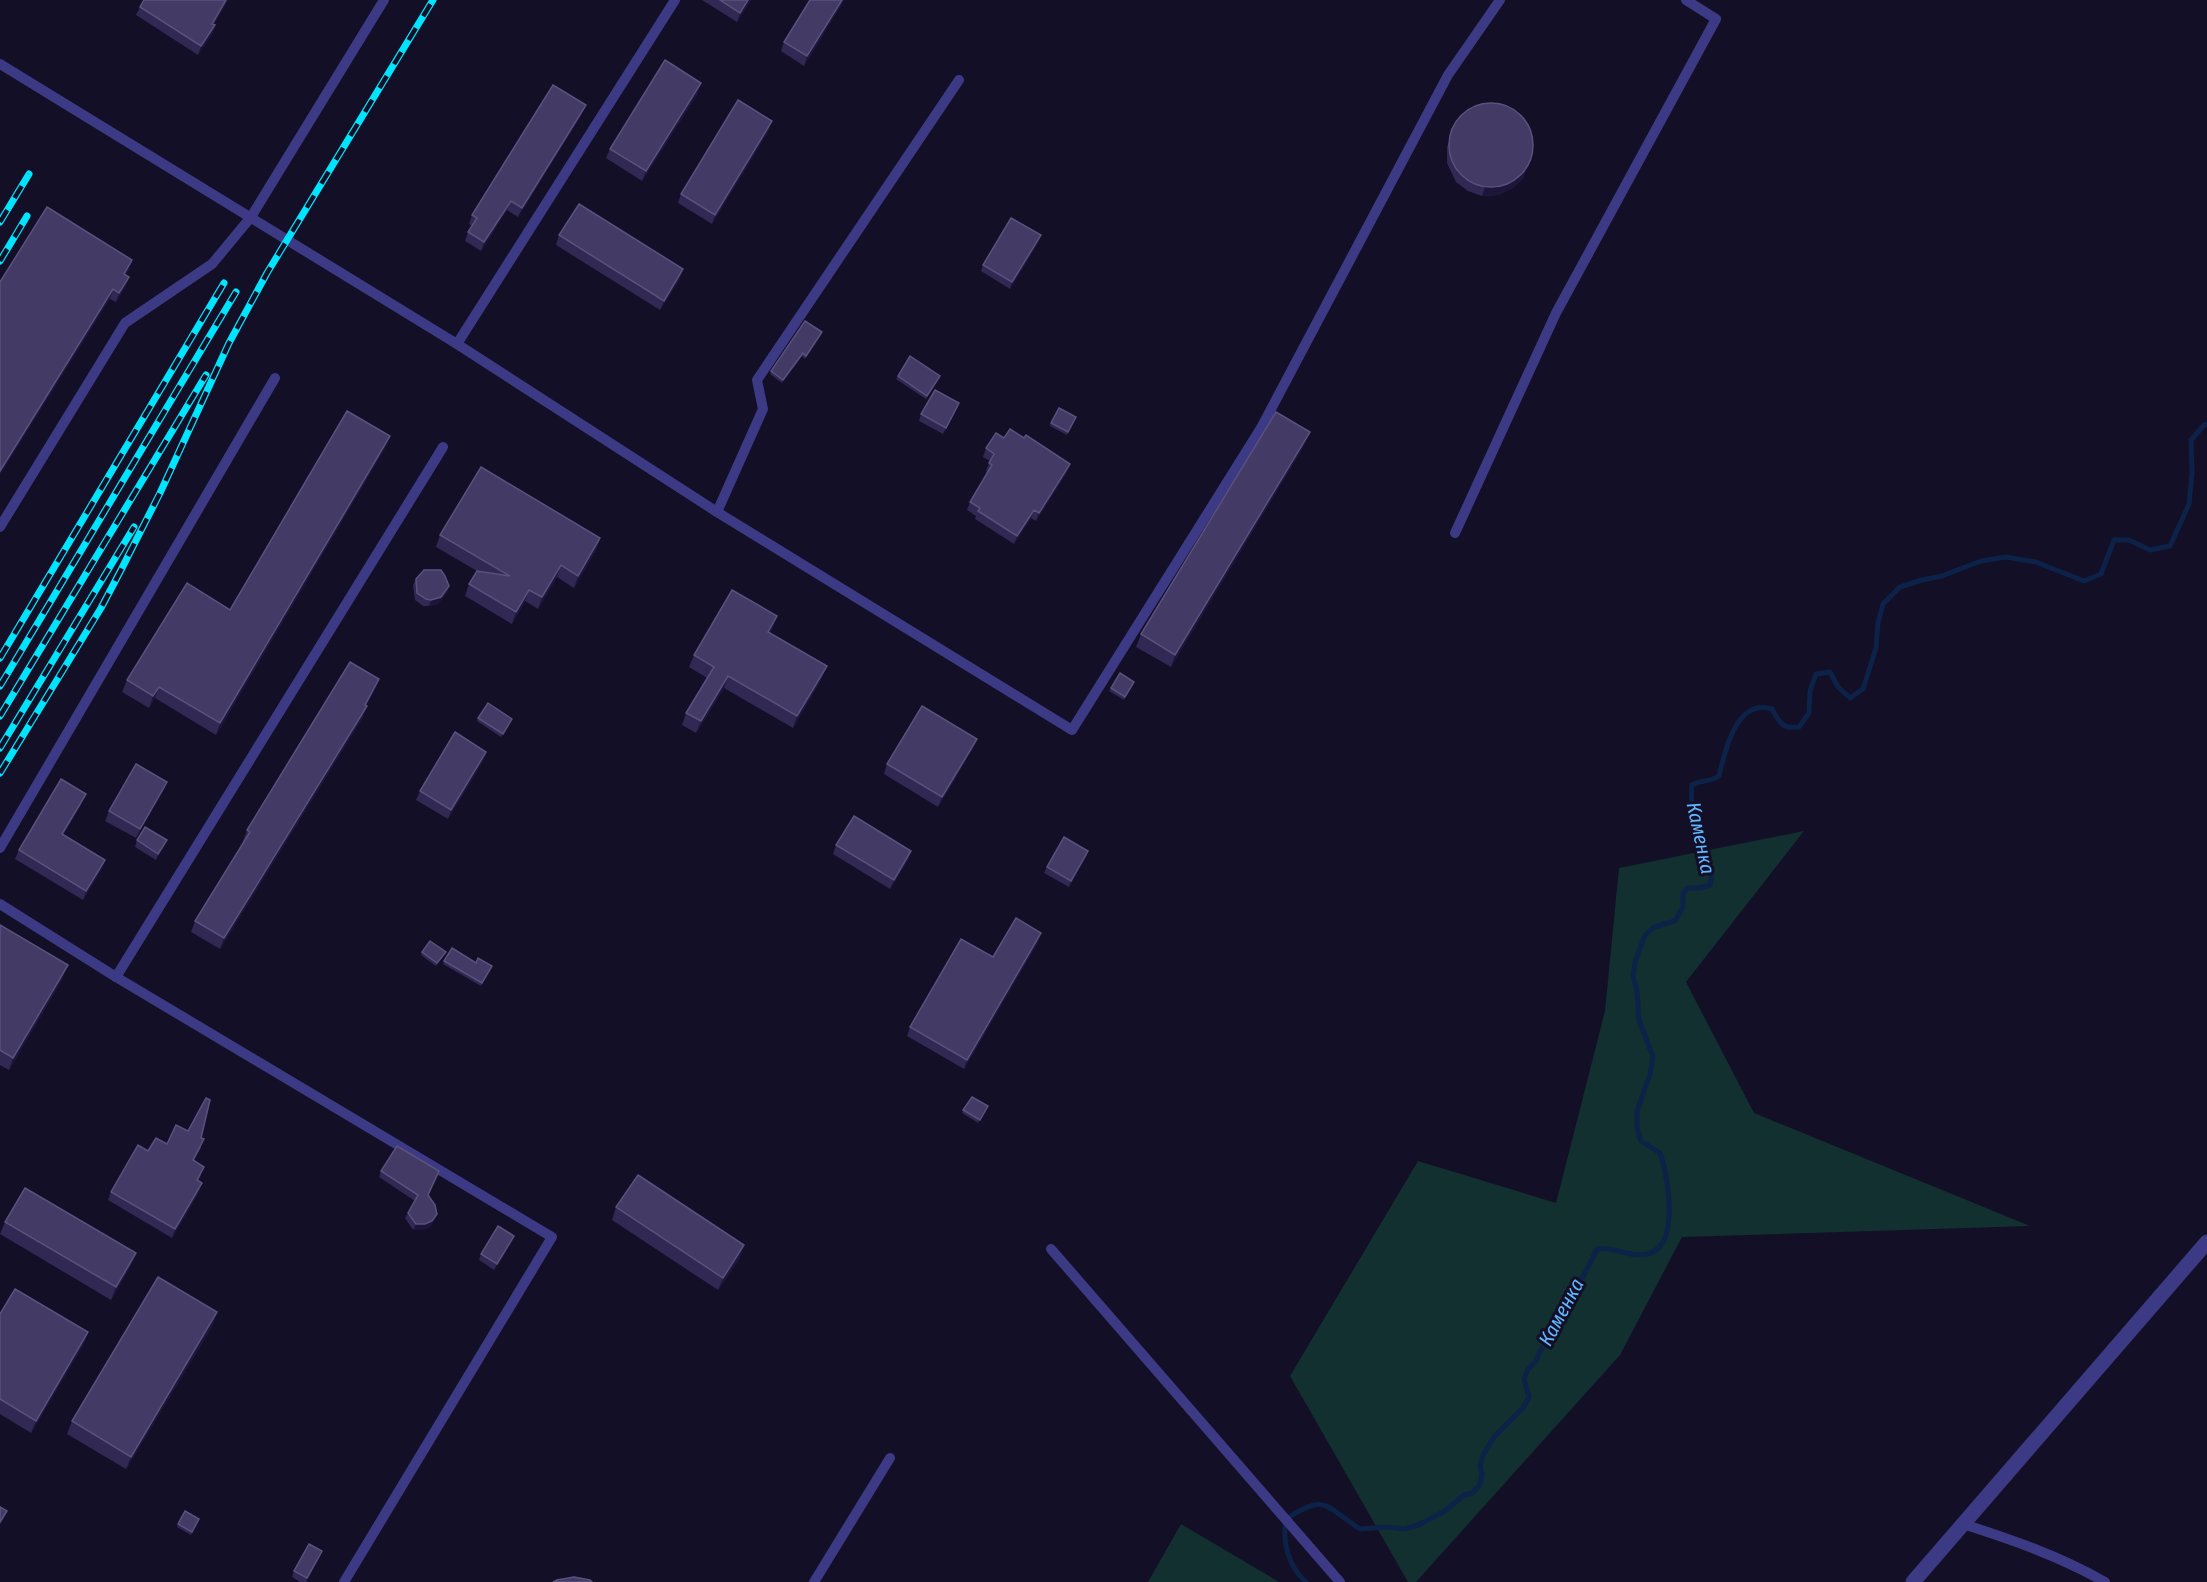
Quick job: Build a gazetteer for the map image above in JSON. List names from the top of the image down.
{
  "water": ["Каменка"]
}
